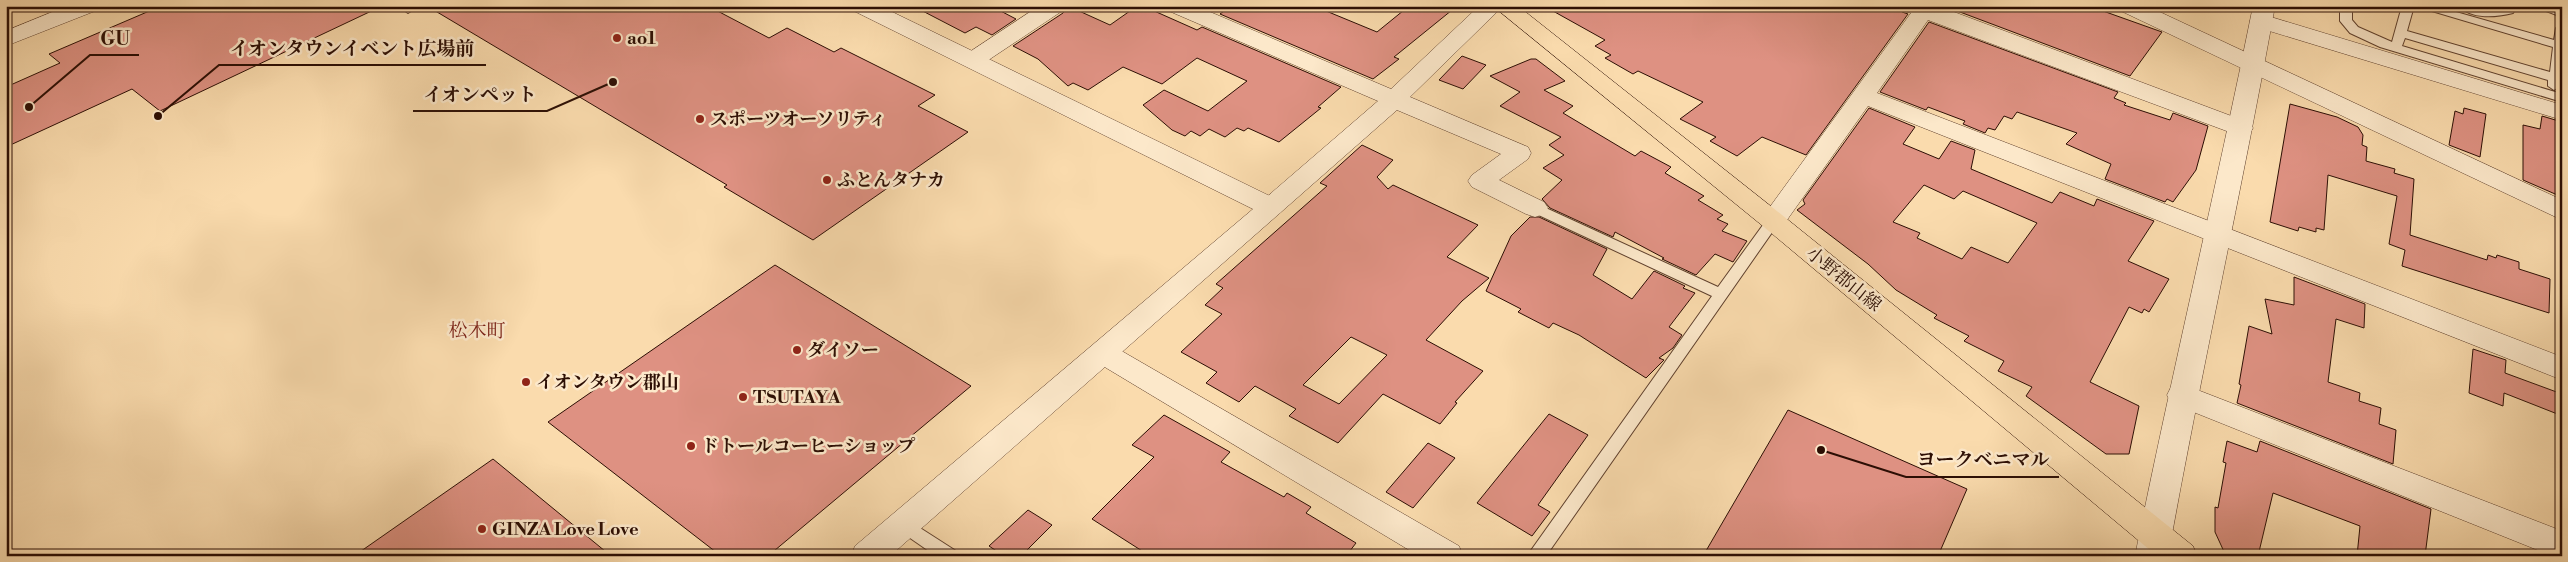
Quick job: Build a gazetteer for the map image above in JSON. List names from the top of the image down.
{
  "streets": {
    "main road": ["小野郡山線"]
  },
  "districts": ["松木町"],
  "places": [
    "ao1",
    "イオンペット",
    "GU",
    "イオンタウンイベント広場前",
    "スポーツオーソリティ",
    "ふとんタナカ",
    "ダイソー",
    "イオンタウン郡山",
    "TSUTAYA",
    "ドトールコーヒーショップ",
    "ヨークベニマル",
    "GINZA Love Love"
  ]
}
